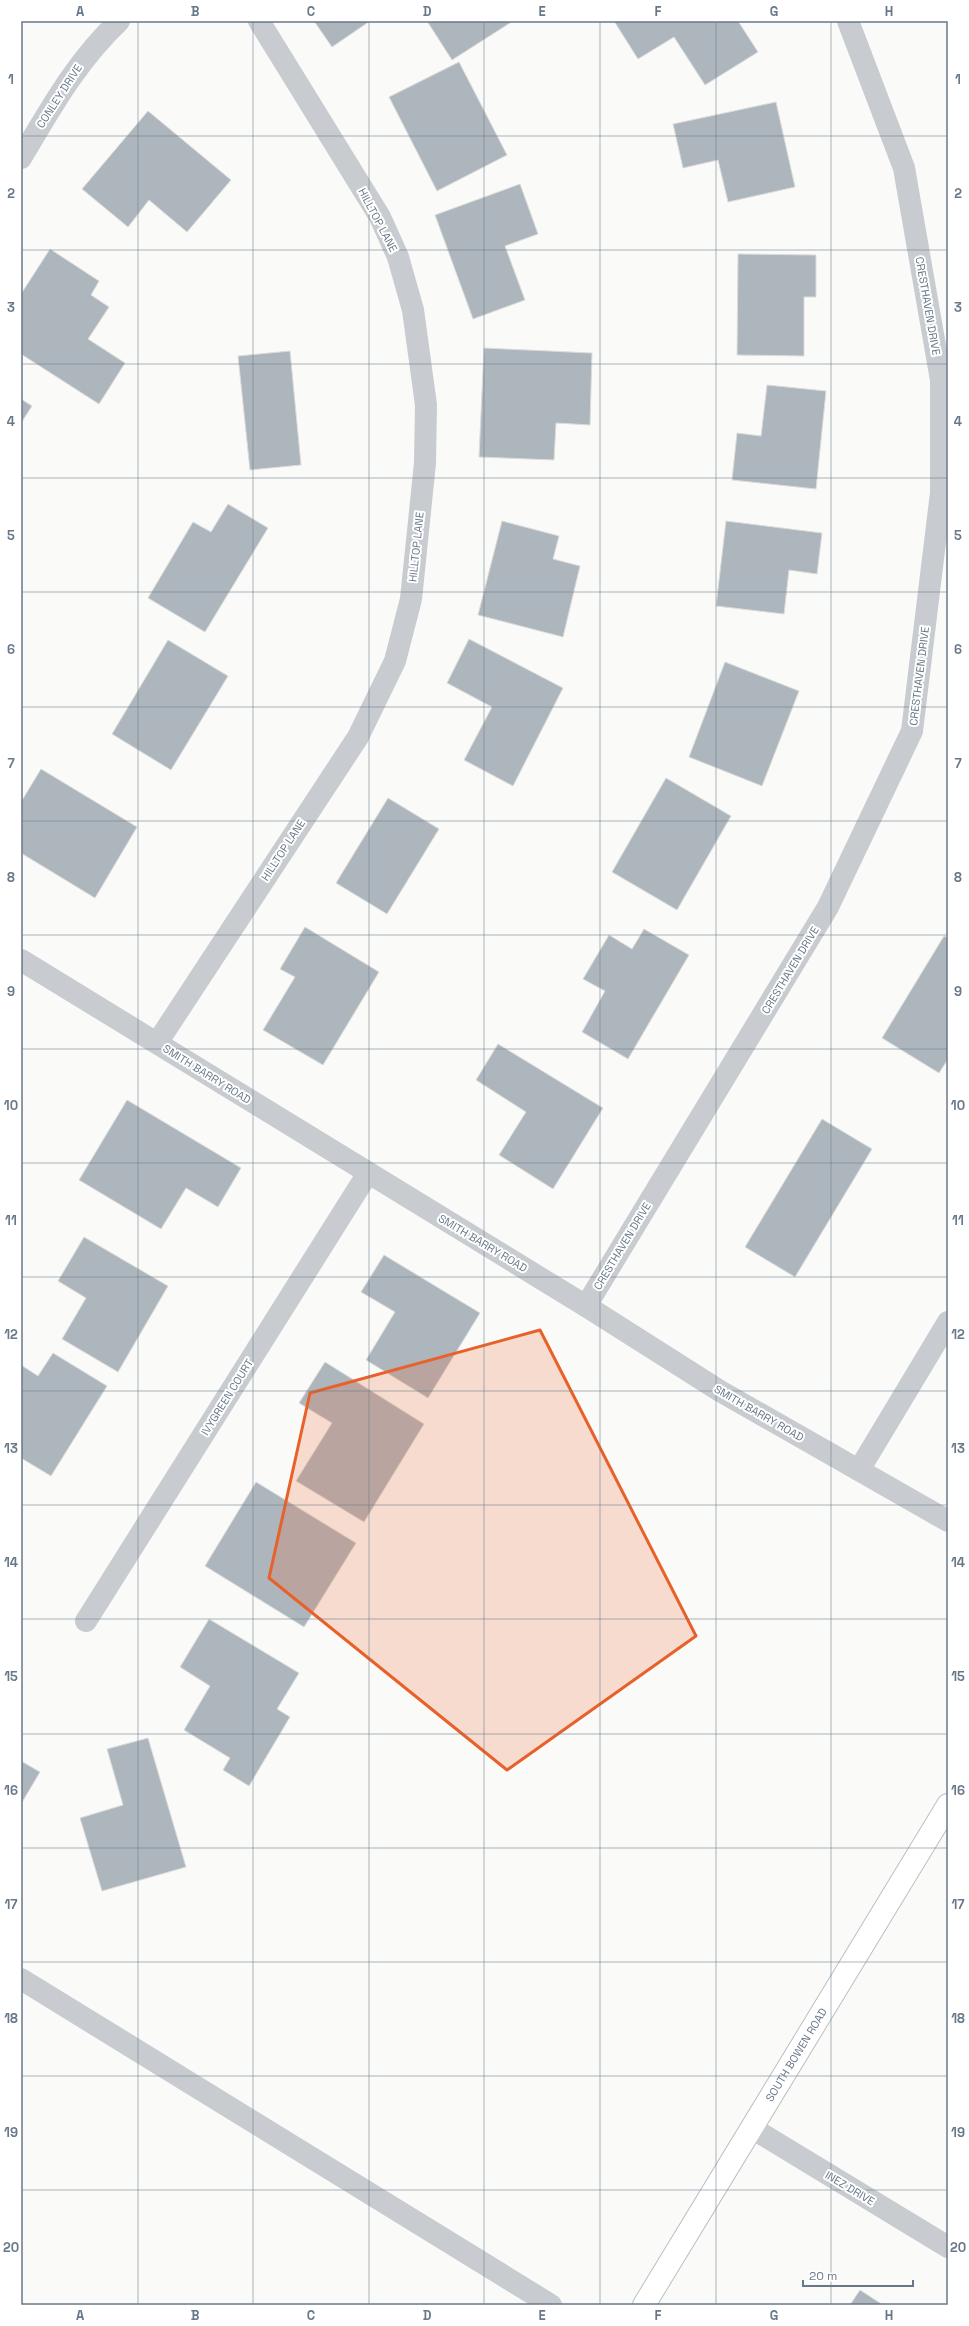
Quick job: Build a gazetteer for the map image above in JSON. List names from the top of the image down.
{
  "streets": {
    "main road": ["SOUTH BOWEN ROAD"],
    "street": [
      "CONLEY DRIVE",
      "HILLTOP LANE",
      "CRESTHAVEN DRIVE",
      "SMITH BARRY ROAD",
      "IVYGREEN COURT",
      "INEZ DRIVE"
    ]
  },
  "crossings": [
    ["HILLTOP LANE", "SMITH BARRY ROAD"],
    ["CRESTHAVEN DRIVE", "SMITH BARRY ROAD"],
    ["SMITH BARRY ROAD", "IVYGREEN COURT"],
    ["SOUTH BOWEN ROAD", "INEZ DRIVE"]
  ],
  "scale_bar": "20 m",
  "grid": {
    "columns": [
      "A",
      "B",
      "C",
      "D",
      "E",
      "F",
      "G",
      "H"
    ],
    "rows": [
      "1",
      "2",
      "3",
      "4",
      "5",
      "6",
      "7",
      "8",
      "9",
      "10",
      "11",
      "12",
      "13",
      "14",
      "15",
      "16",
      "17",
      "18",
      "19",
      "20"
    ]
  }
}
